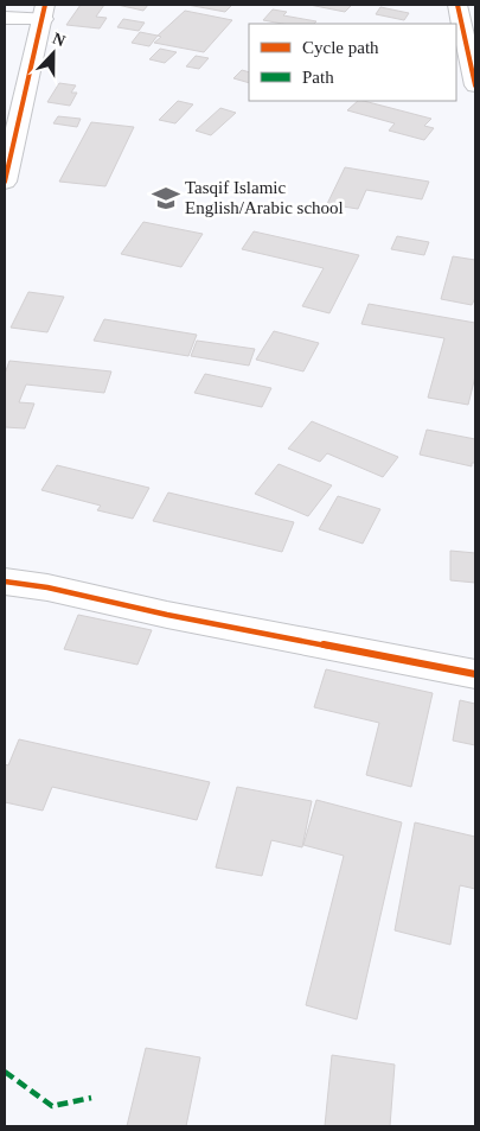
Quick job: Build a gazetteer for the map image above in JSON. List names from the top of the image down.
{
  "places": {
    "school or university": ["Tasqif Islamic English/Arabic school"]
  },
  "legend": ["Cycle path", "Path"],
  "north": "top"
}
